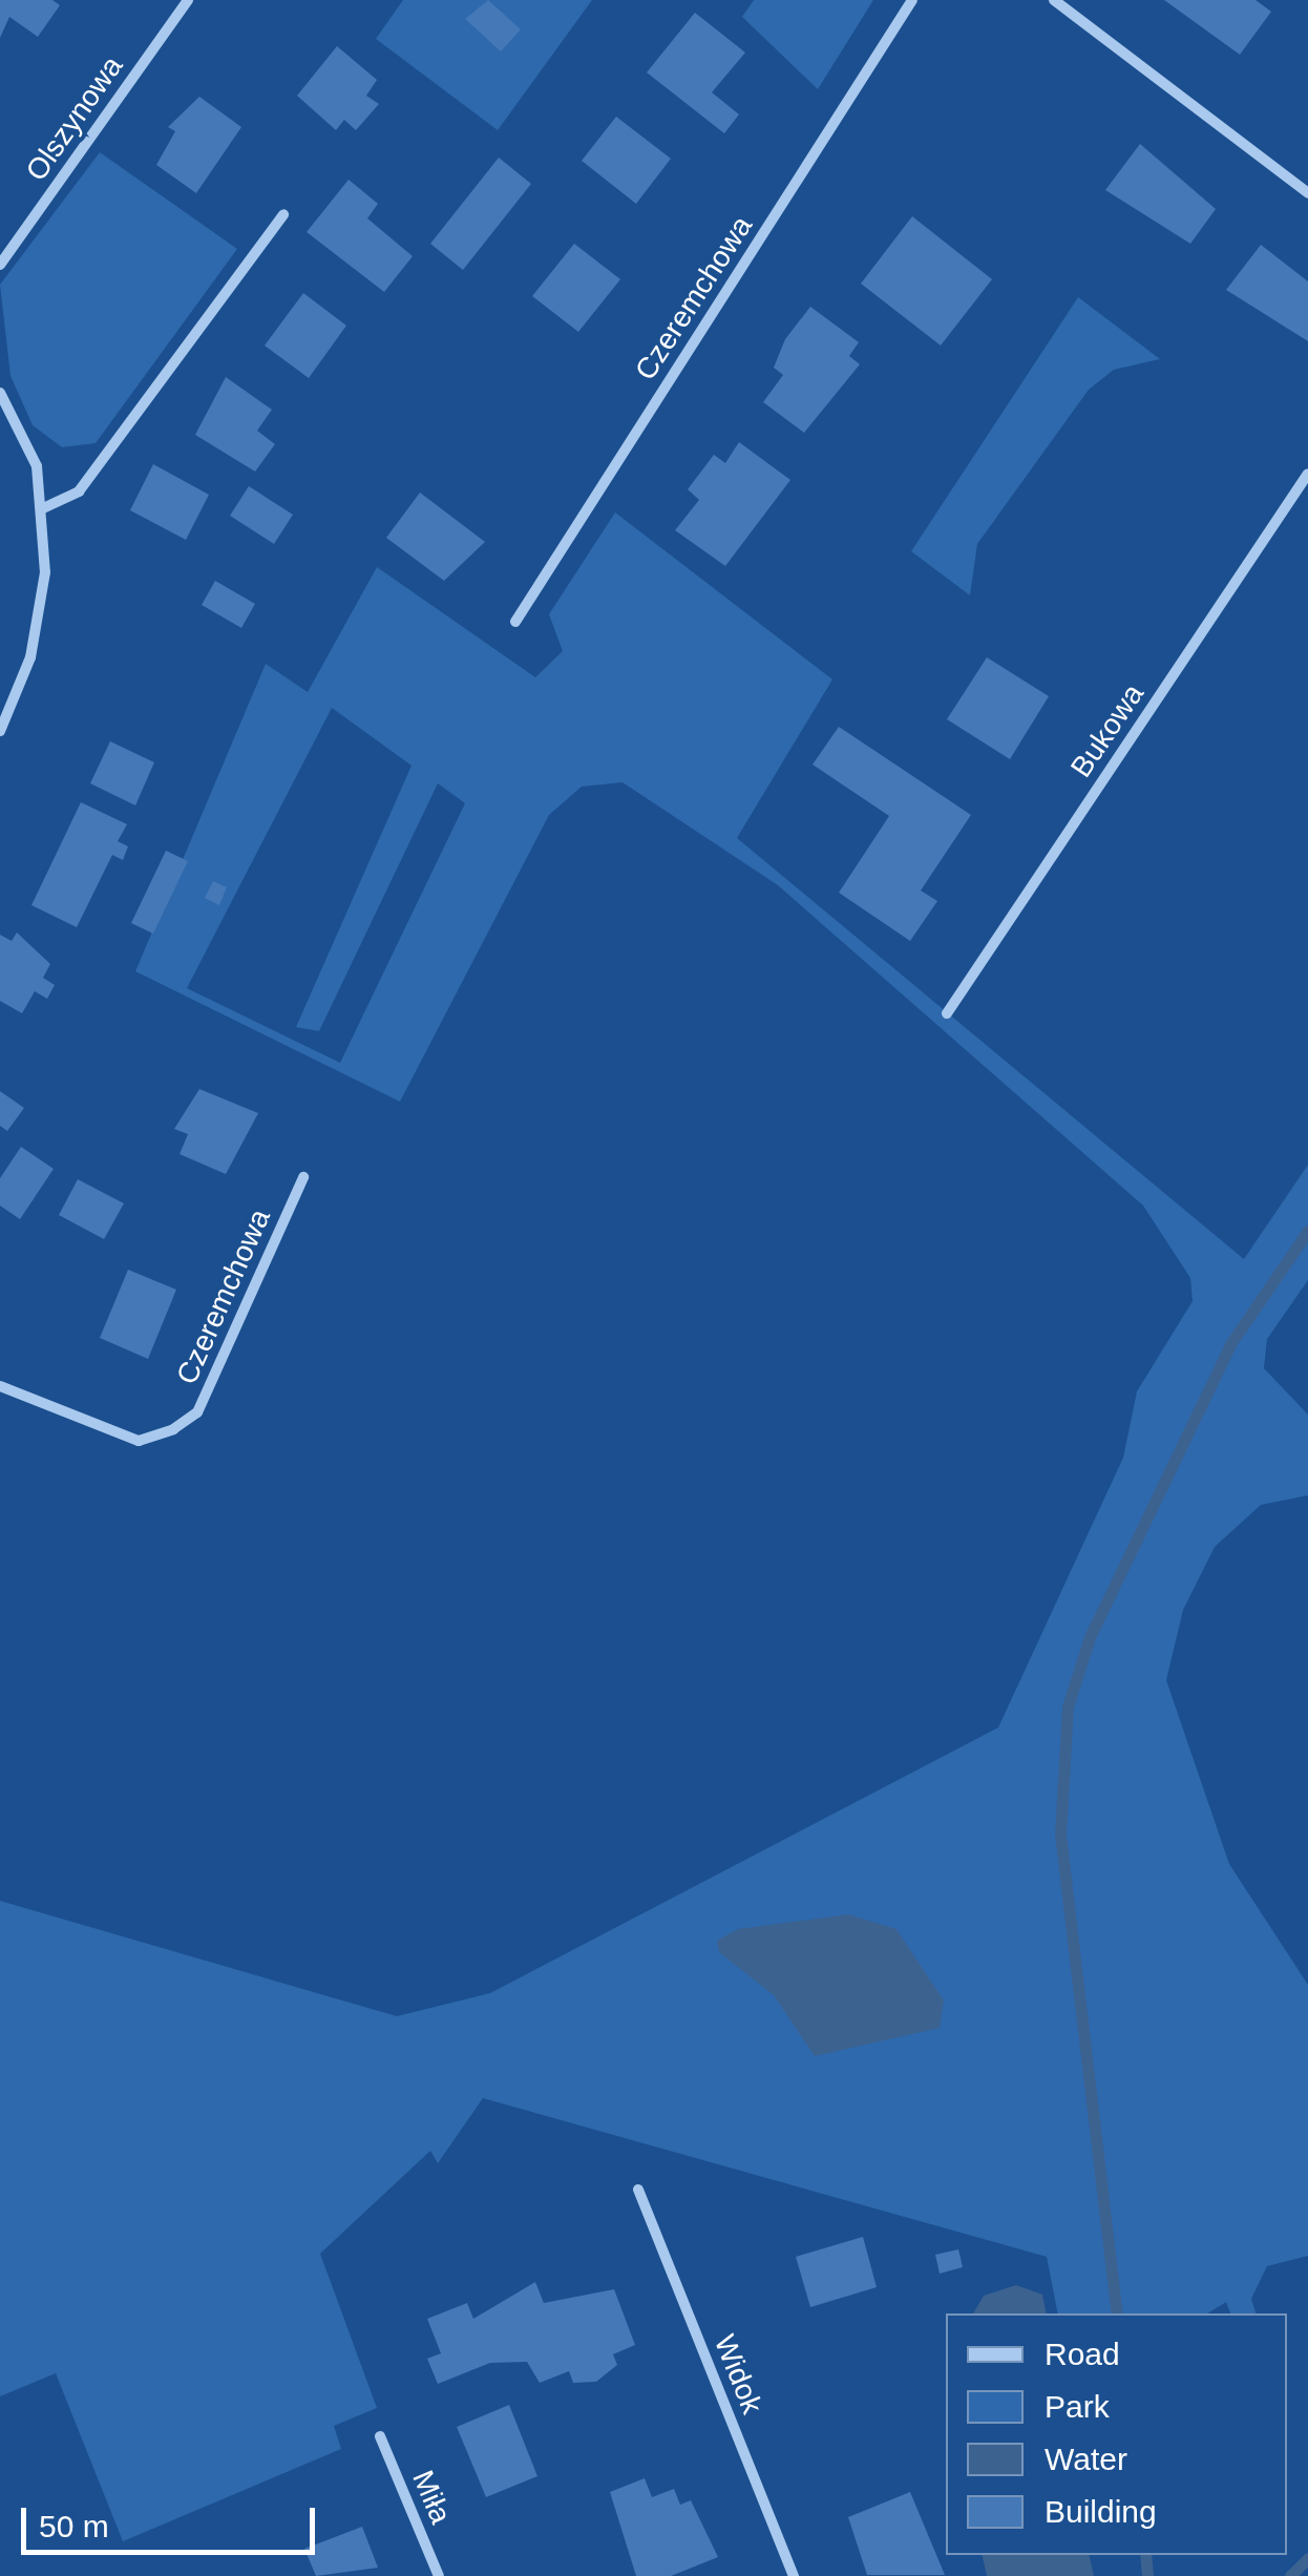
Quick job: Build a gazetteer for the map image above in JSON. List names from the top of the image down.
{
  "streets": {
    "street": [
      "Olszynowa",
      "Czeremchowa",
      "Bukowa",
      "Widok",
      "Miła"
    ]
  },
  "legend": [
    "Road",
    "Park",
    "Water",
    "Building"
  ],
  "scale_bar": "50 m"
}
